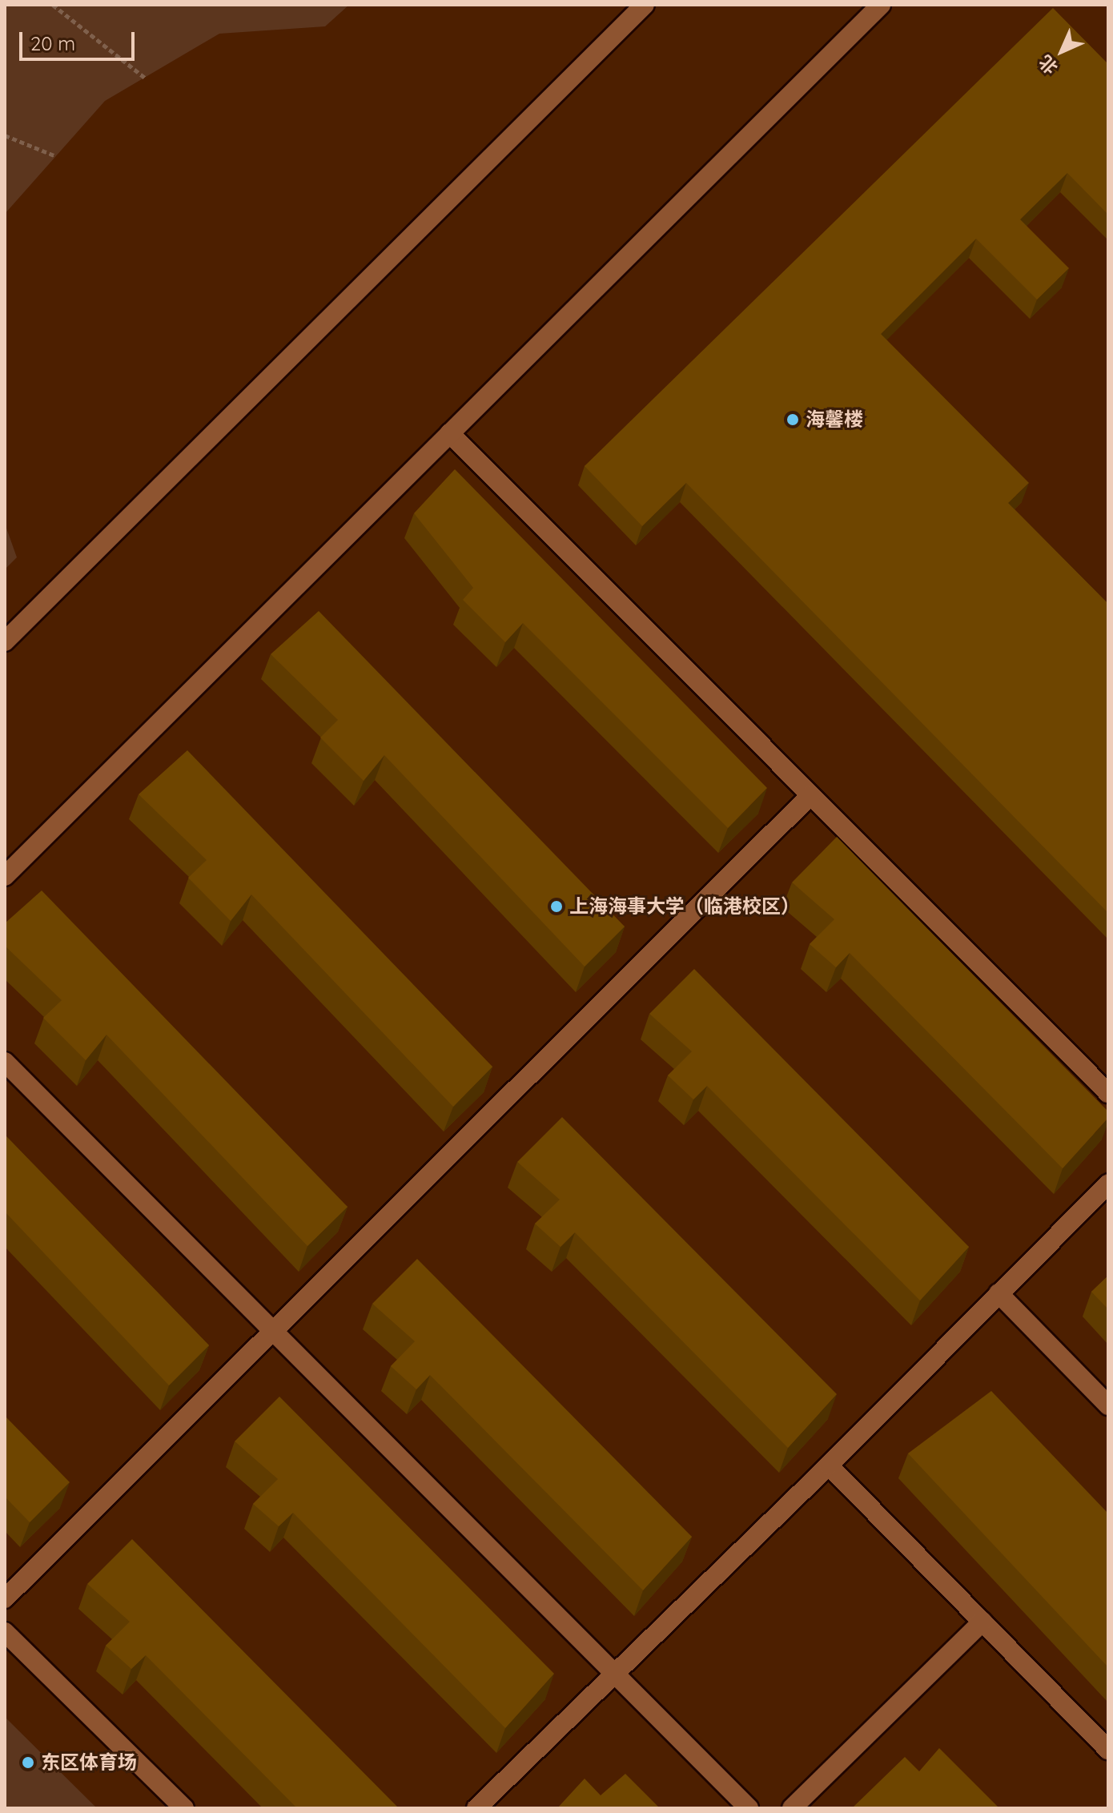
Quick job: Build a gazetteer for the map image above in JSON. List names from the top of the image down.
{
  "places": ["海馨楼", "上海海事大学（临港校区）", "东区体育场"],
  "scale_bar": "20 m",
  "north": "bottom left"
}
